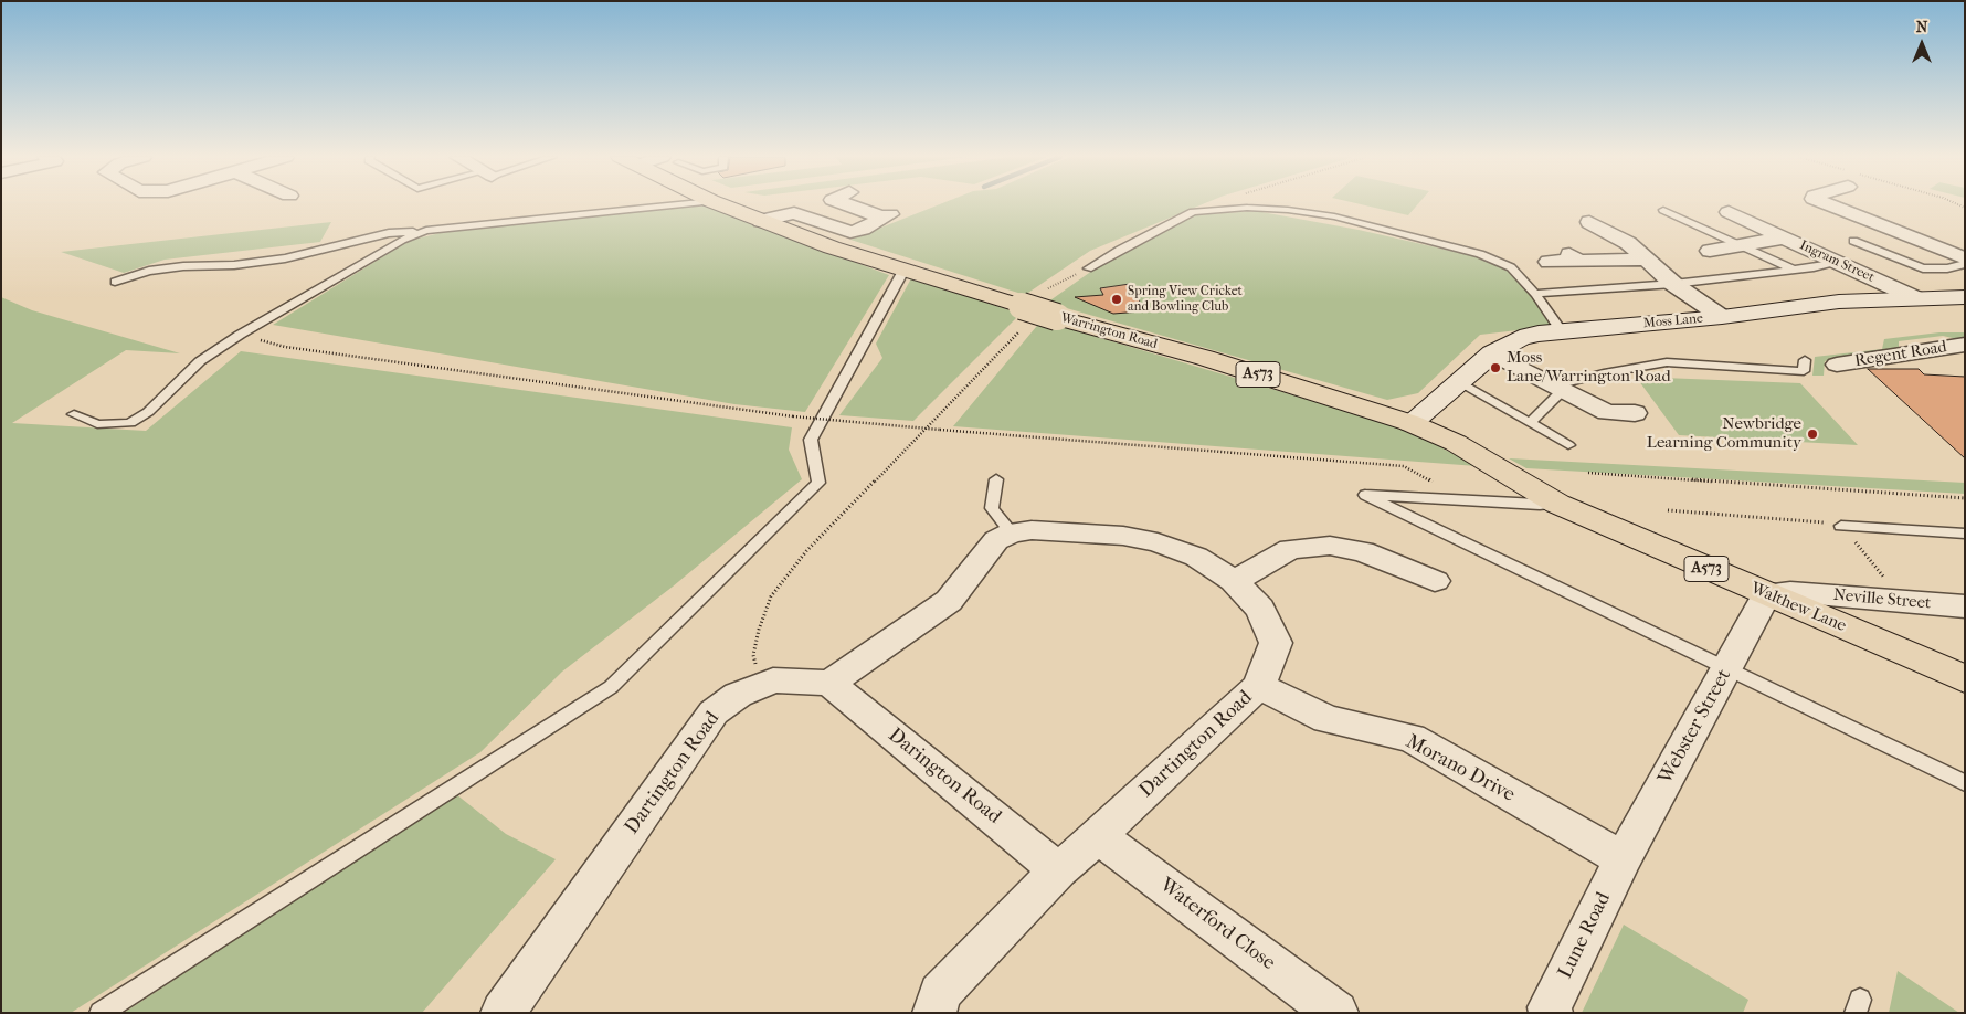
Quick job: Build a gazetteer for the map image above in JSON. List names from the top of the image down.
{
  "streets": {
    "main road": ["Warrington Road", "A573", "Walthew Lane"],
    "street": [
      "Ingram Street",
      "Moss Lane",
      "Regent Road",
      "Neville Street",
      "Webster Street",
      "Dartington Road",
      "Morano Drive",
      "Darington Road",
      "Waterford Close",
      "Lune Road"
    ]
  },
  "crossings": [
    ["Ingram Street", "Moss Lane"],
    ["Moss Lane", "Warrington Road"],
    ["Warrington Road", "Walthew Lane"],
    ["Neville Street", "Walthew Lane"],
    ["Neville Street", "Webster Street"],
    ["Walthew Lane", "Webster Street"],
    ["Webster Street", "Morano Drive"],
    ["Webster Street", "Lune Road"],
    ["Dartington Road", "Morano Drive"],
    ["Dartington Road", "Darington Road"],
    ["Dartington Road", "Waterford Close"],
    ["Morano Drive", "Lune Road"]
  ],
  "places": ["Spring View Cricket and Bowling Club", "Moss Lane/Warrington Road", "Newbridge Learning Community"],
  "north": "top"
}
